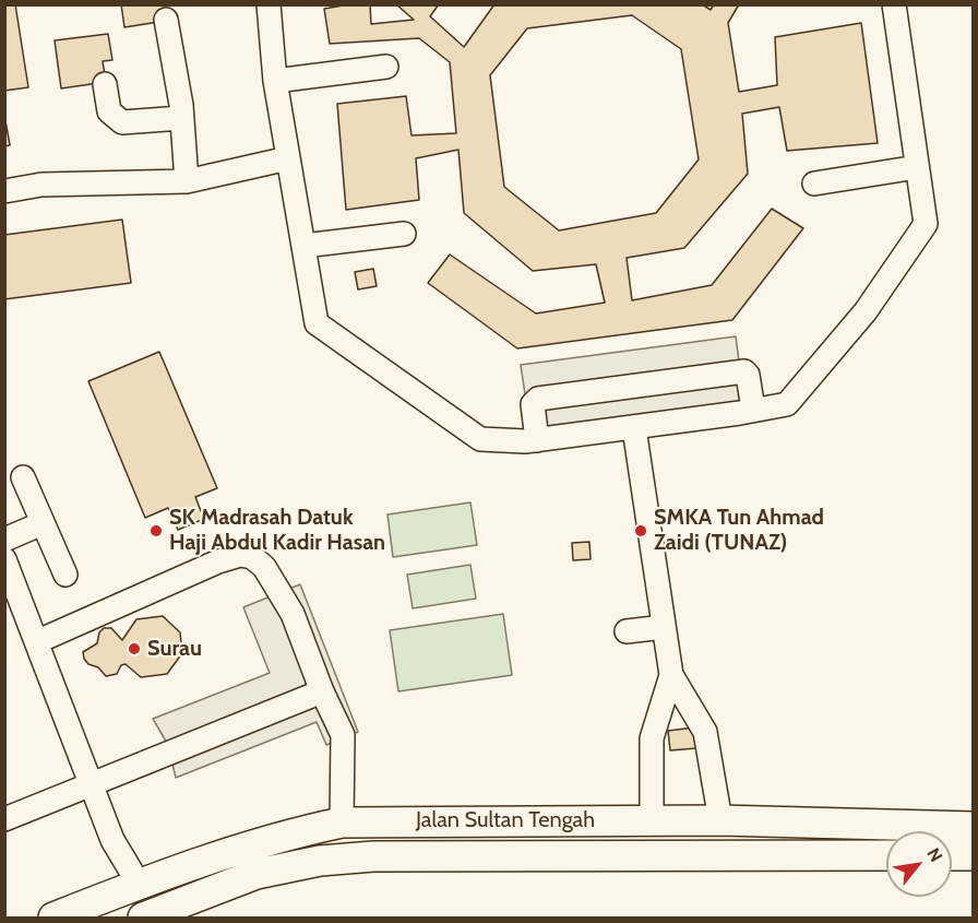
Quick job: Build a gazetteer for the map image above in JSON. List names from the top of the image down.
{
  "streets": {
    "main road": ["Jalan Sultan Tengah"]
  },
  "places": ["SK Madrasah Datuk Haji Abdul Kadir Hasan", "SMKA Tun Ahmad Zaidi (TUNAZ)", "Surau"],
  "north": "top right"
}
